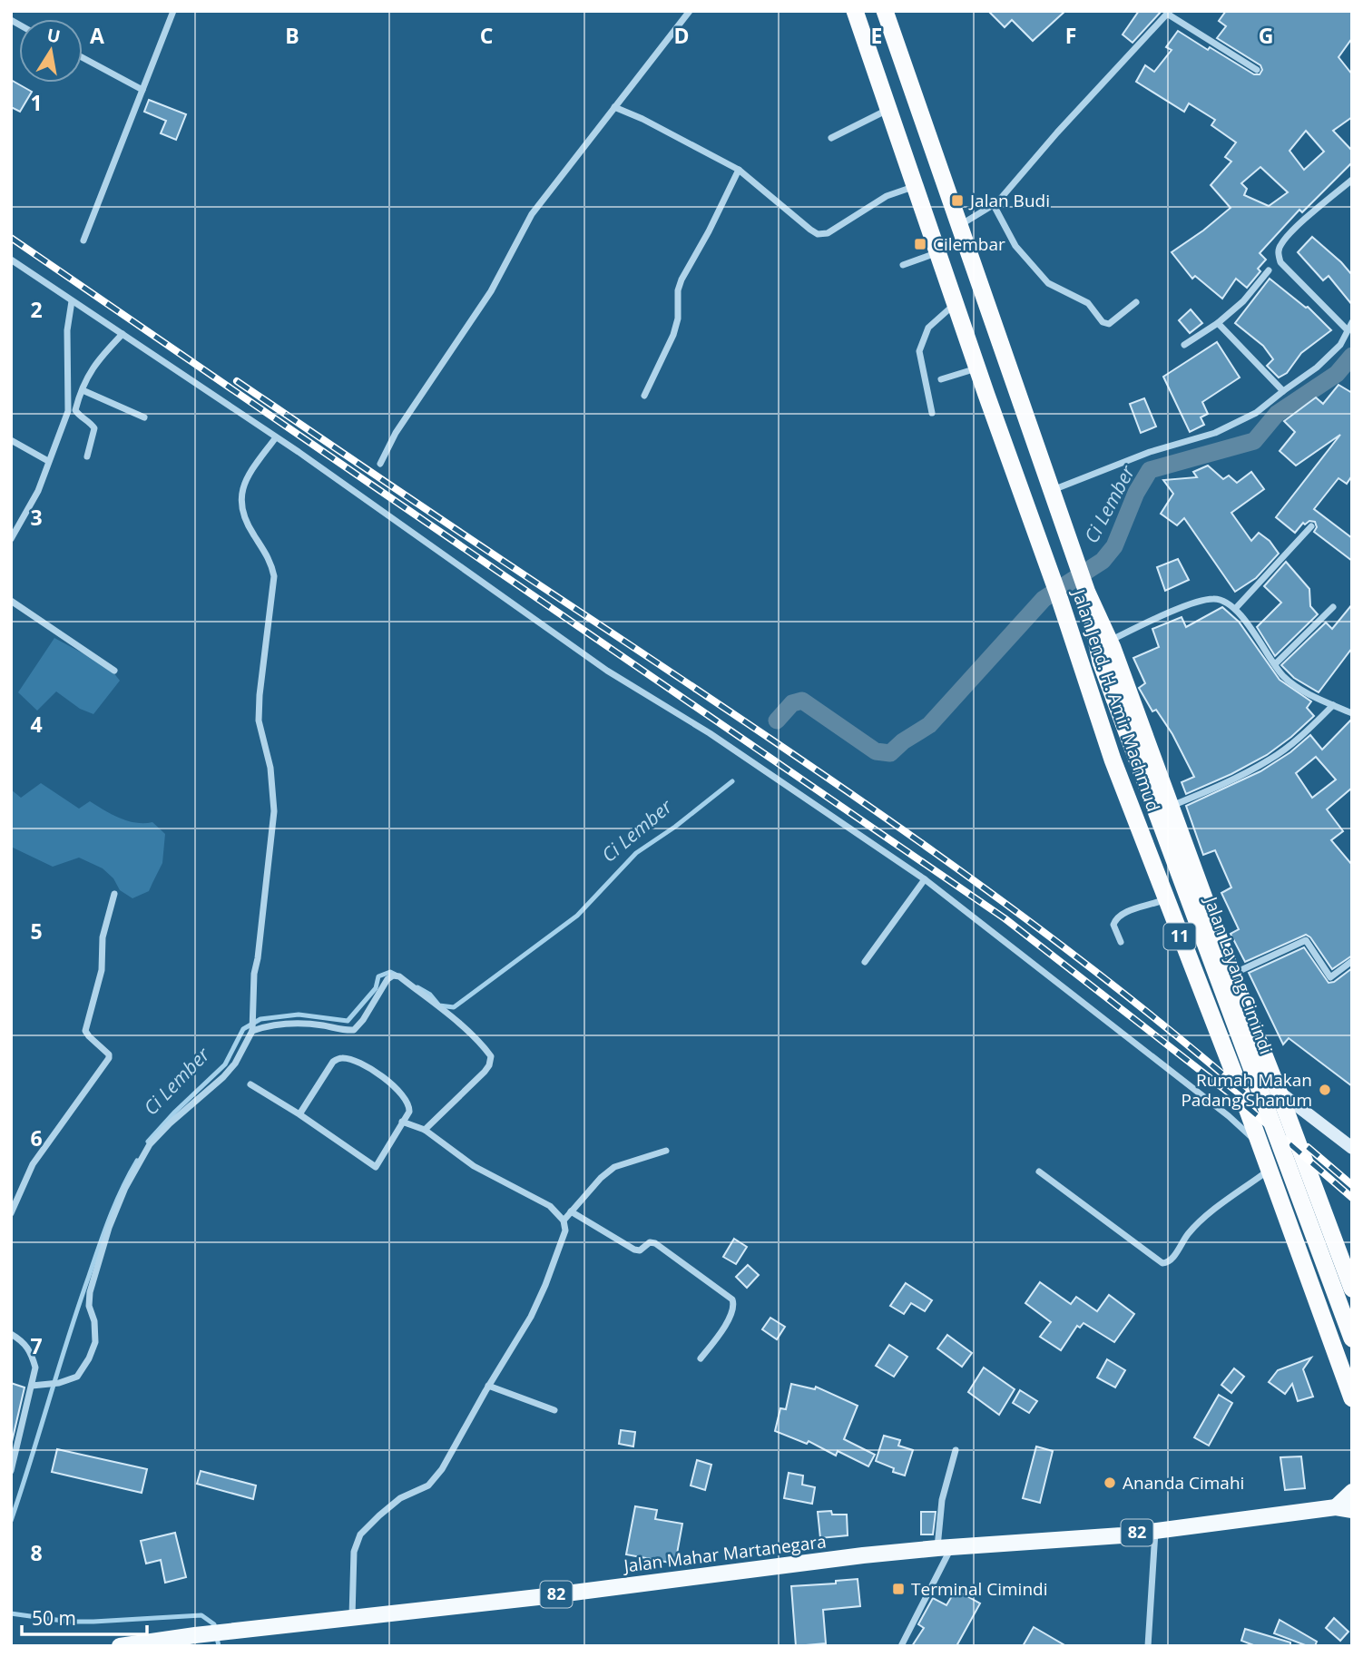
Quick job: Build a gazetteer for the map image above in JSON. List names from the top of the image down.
{
  "streets": {
    "highway": ["Jalan Jend. H. Amir Machmud", "11", "Jalan Layang Cimindi"],
    "main road": ["82", "Jalan Mahar Martanegara"]
  },
  "crossings": [
    ["Jalan Jend. H. Amir Machmud", "Jalan Layang Cimindi"]
  ],
  "water": ["Ci Lember"],
  "places": {
    "transit": ["Jalan Budi", "Cilembar", "Terminal Cimindi"],
    "other": ["Rumah Makan Padang Shanum", "Ananda Cimahi"]
  },
  "scale_bar": "50 m",
  "north": "top",
  "grid": {
    "columns": [
      "A",
      "B",
      "C",
      "D",
      "E",
      "F",
      "G"
    ],
    "rows": [
      "1",
      "2",
      "3",
      "4",
      "5",
      "6",
      "7",
      "8"
    ]
  }
}
